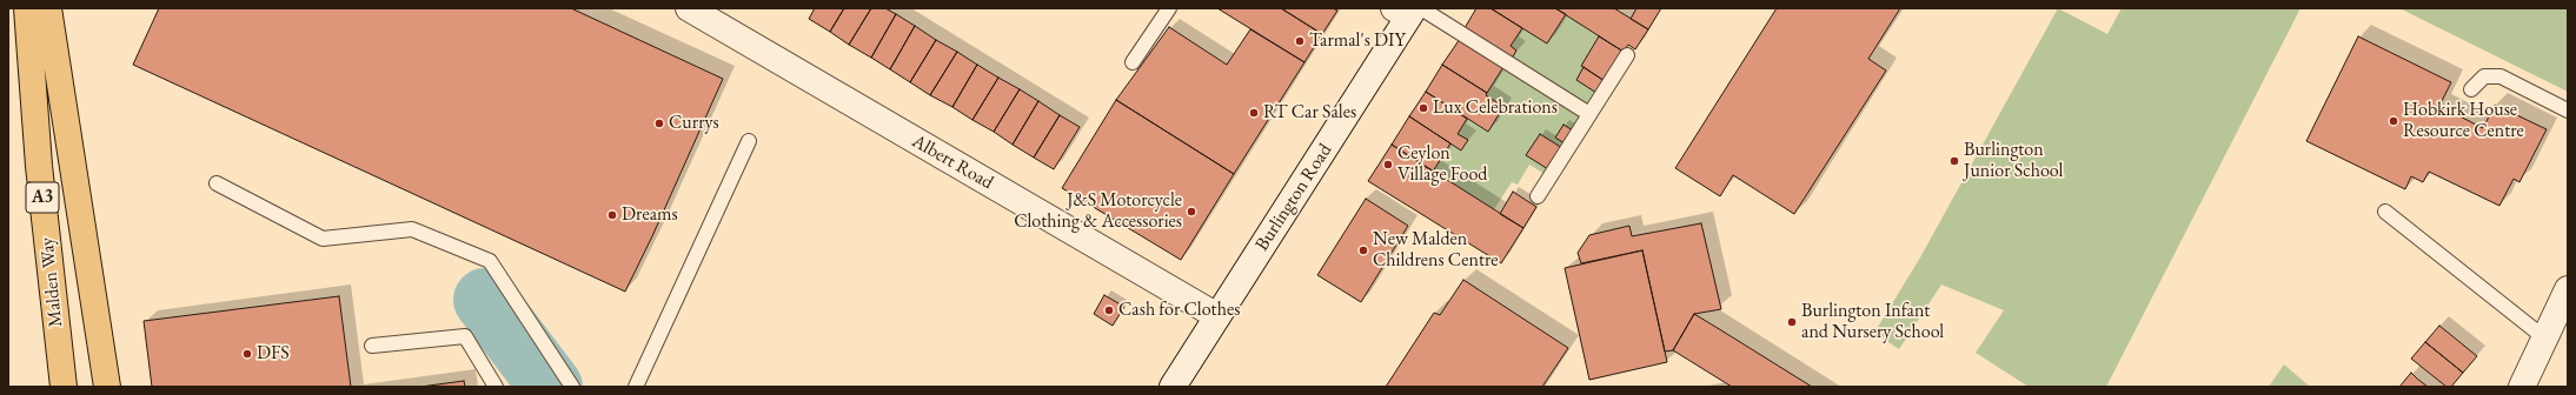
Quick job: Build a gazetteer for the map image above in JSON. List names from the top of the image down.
{
  "streets": {
    "highway": ["A3", "Malden Way"],
    "street": ["Albert Road", "Burlington Road"]
  },
  "crossings": [
    ["Albert Road", "Burlington Road"]
  ],
  "places": [
    "Tarmal's DIY",
    "Lux Celebrations",
    "RT Car Sales",
    "Hobkirk House Resource Centre",
    "Currys",
    "Burlington Junior School",
    "Ceylon Village Food",
    "J&S Motorcycle Clothing & Accessories",
    "Dreams",
    "New Malden Childrens Centre",
    "Cash for Clothes",
    "Burlington Infant and Nursery School",
    "DFS"
  ]
}
